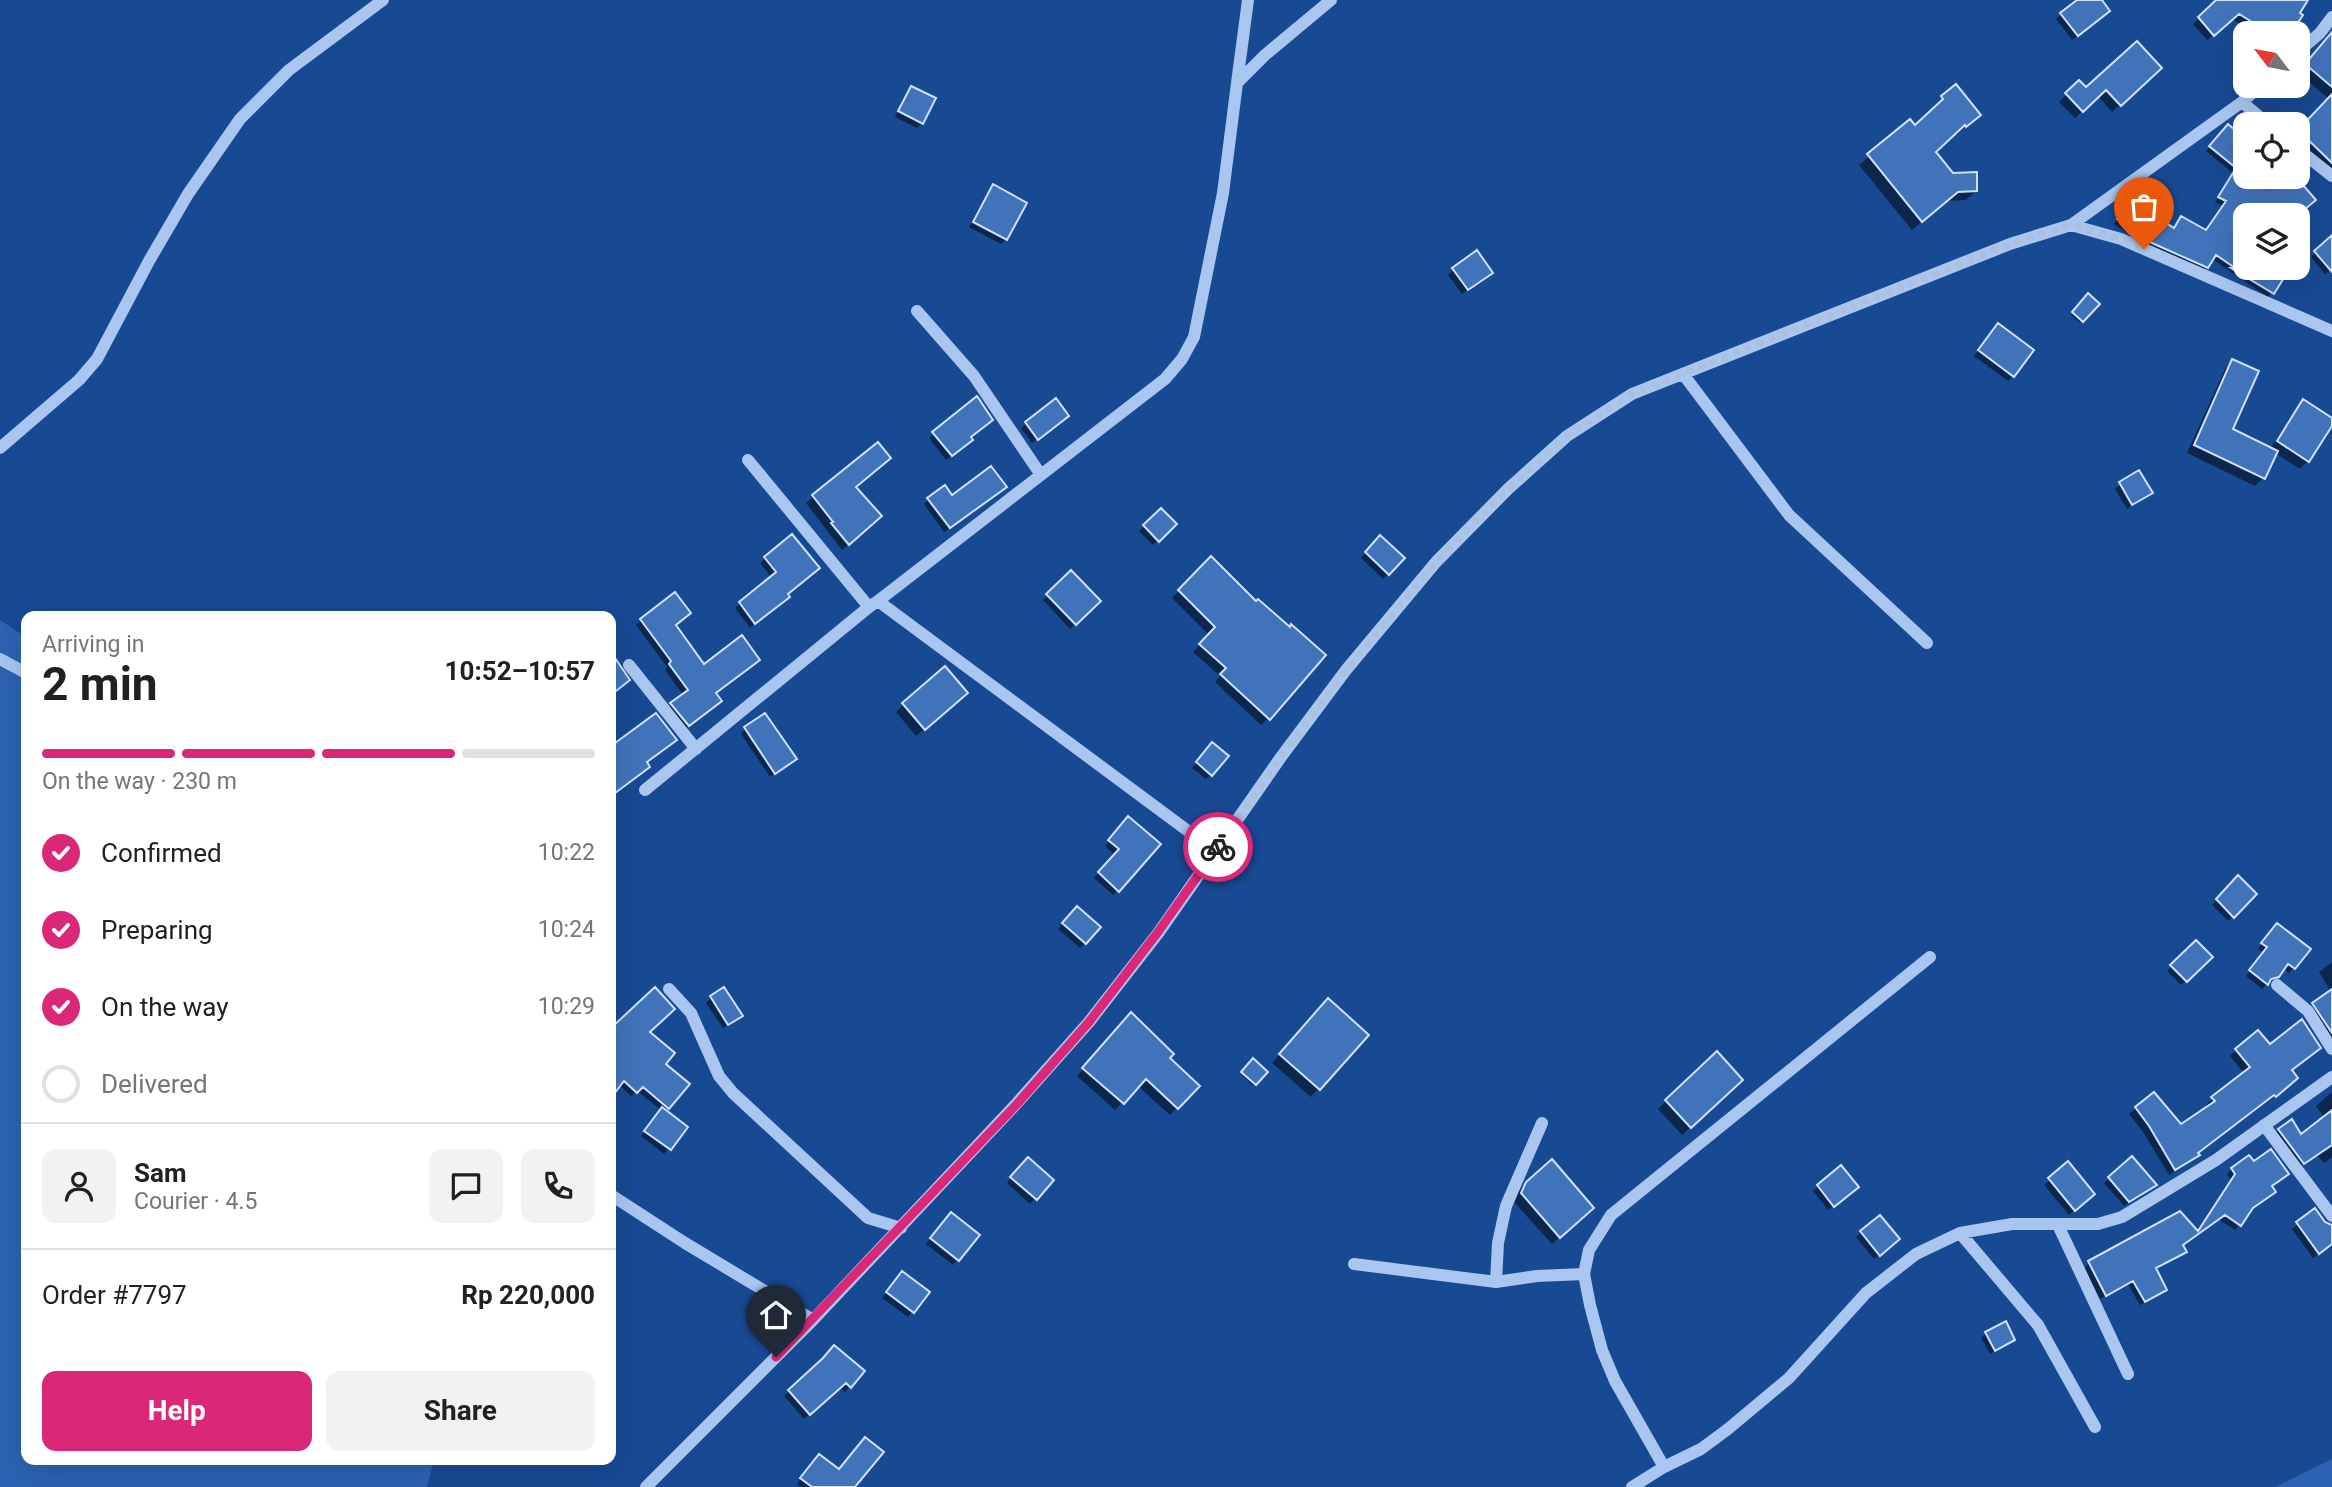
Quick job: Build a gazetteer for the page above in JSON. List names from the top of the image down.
{
  "north": "top left",
  "page": {
    "heading": ["2 min", "Arriving in", "10:52–10:57"],
    "panel": [
      "Sam",
      "Courier · 4.5",
      "Order #7797",
      "Rp 220,000"
    ],
    "bar": "On the way · 230 m",
    "list": [
      ["Confirmed", "10:22"],
      ["Preparing", "10:24"],
      ["On the way", "10:29"],
      "Delivered"
    ],
    "buttons": ["Help", "Share"]
  }
}
